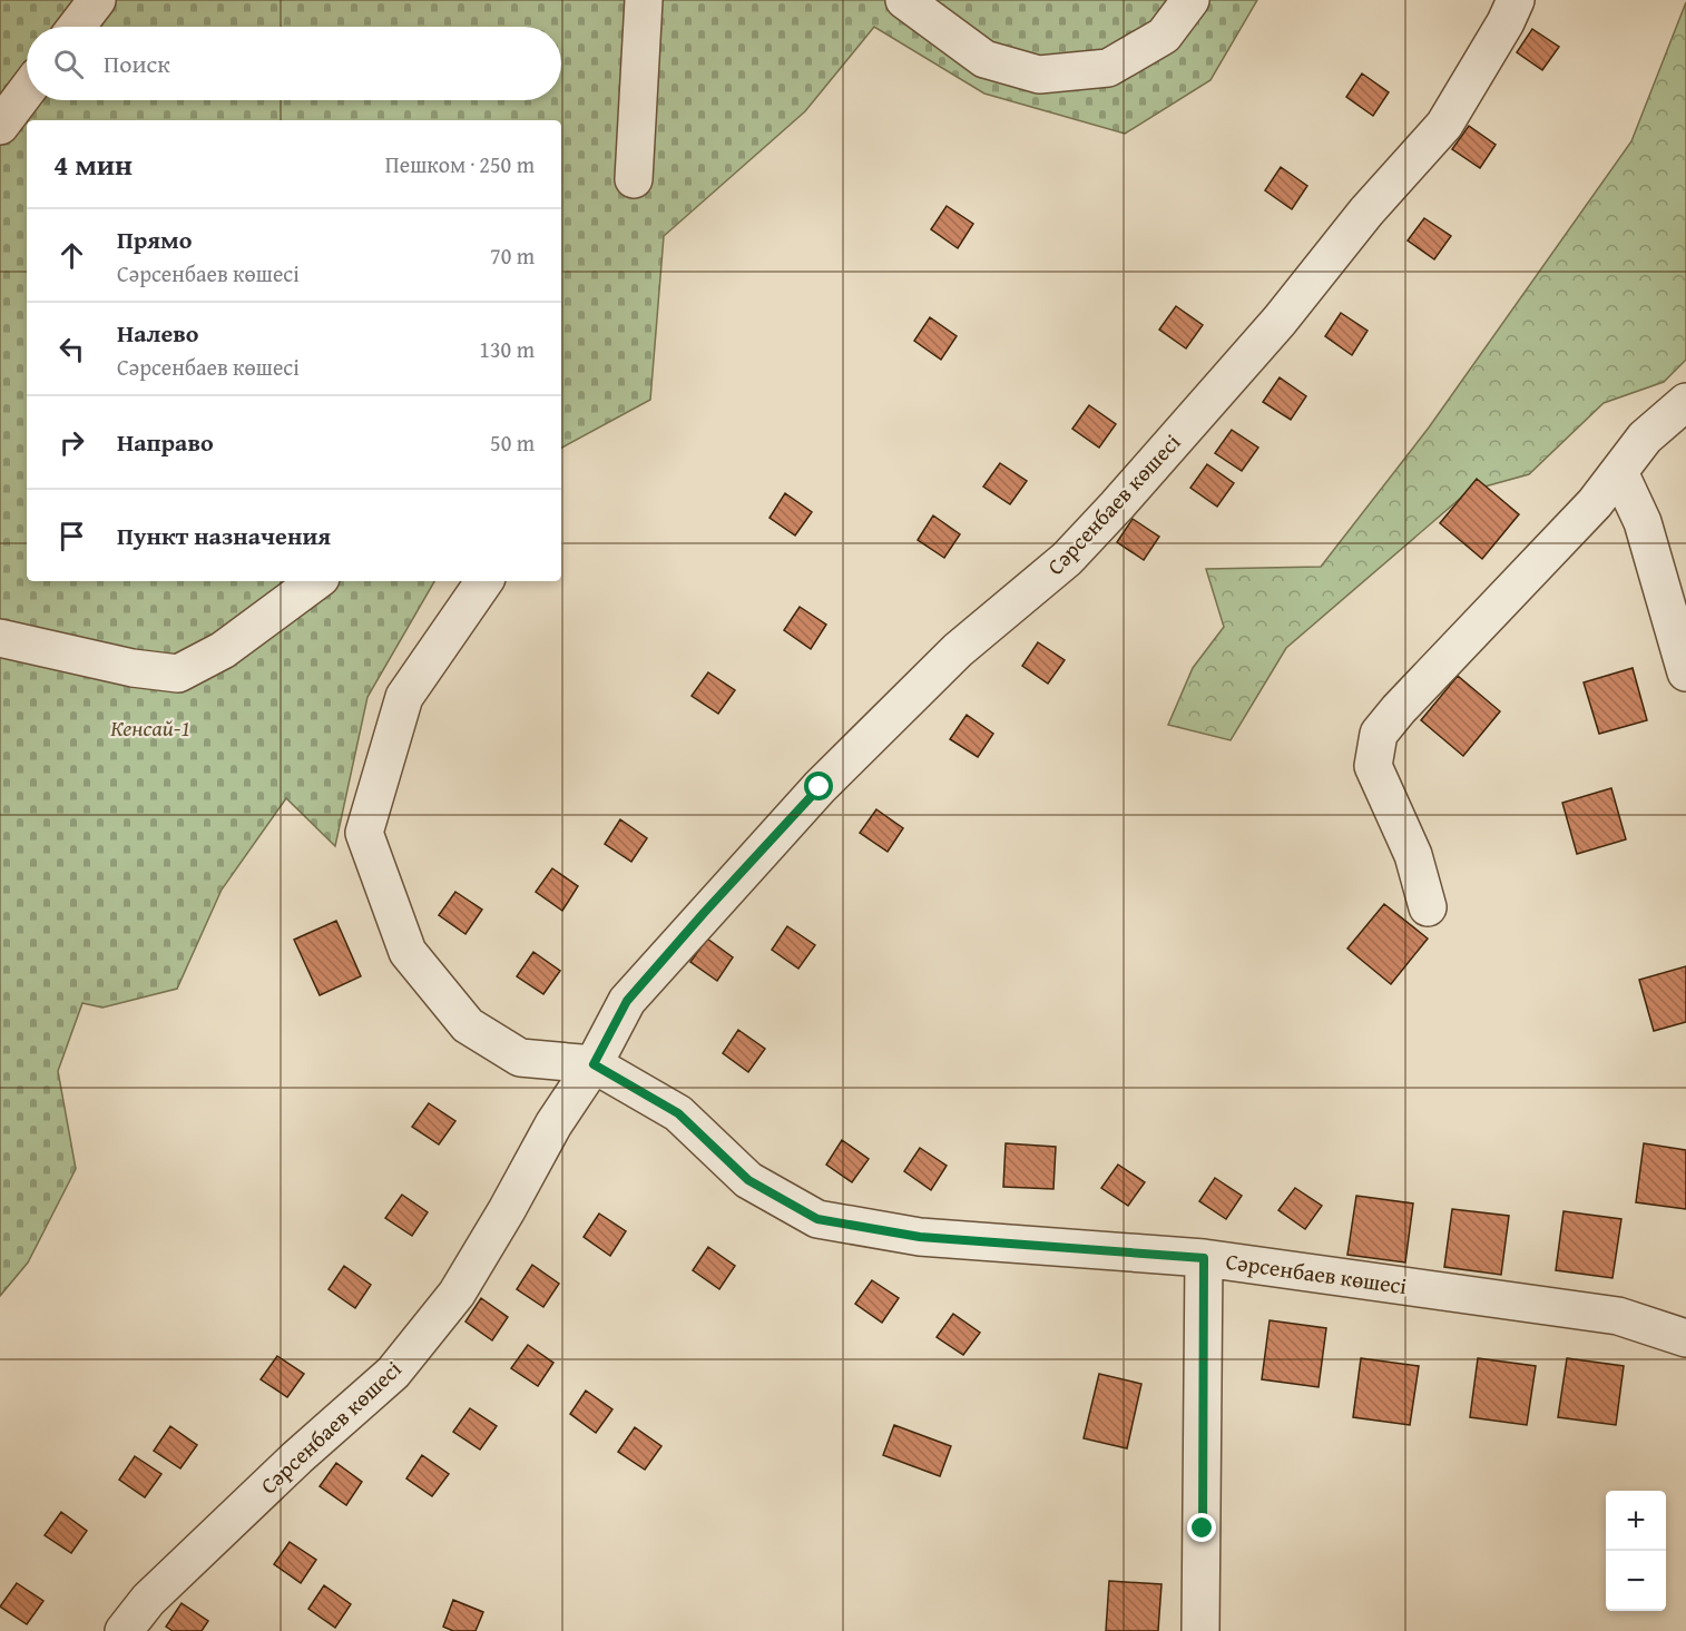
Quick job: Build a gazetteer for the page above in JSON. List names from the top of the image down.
{
  "streets": {
    "street": ["Сәрсенбаев көшесі"]
  },
  "parks": ["Кенсай-1"],
  "page": {
    "search": "Поиск",
    "heading": ["4 мин", "Пешком · 250 m"],
    "list": [
      ["Прямо", "Сәрсенбаев көшесі", "70 m"],
      ["Налево", "Сәрсенбаев көшесі", "130 m"],
      ["Направо", "50 m"],
      "Пункт назначения"
    ],
    "map_buttons": ["+", "−"]
  }
}
